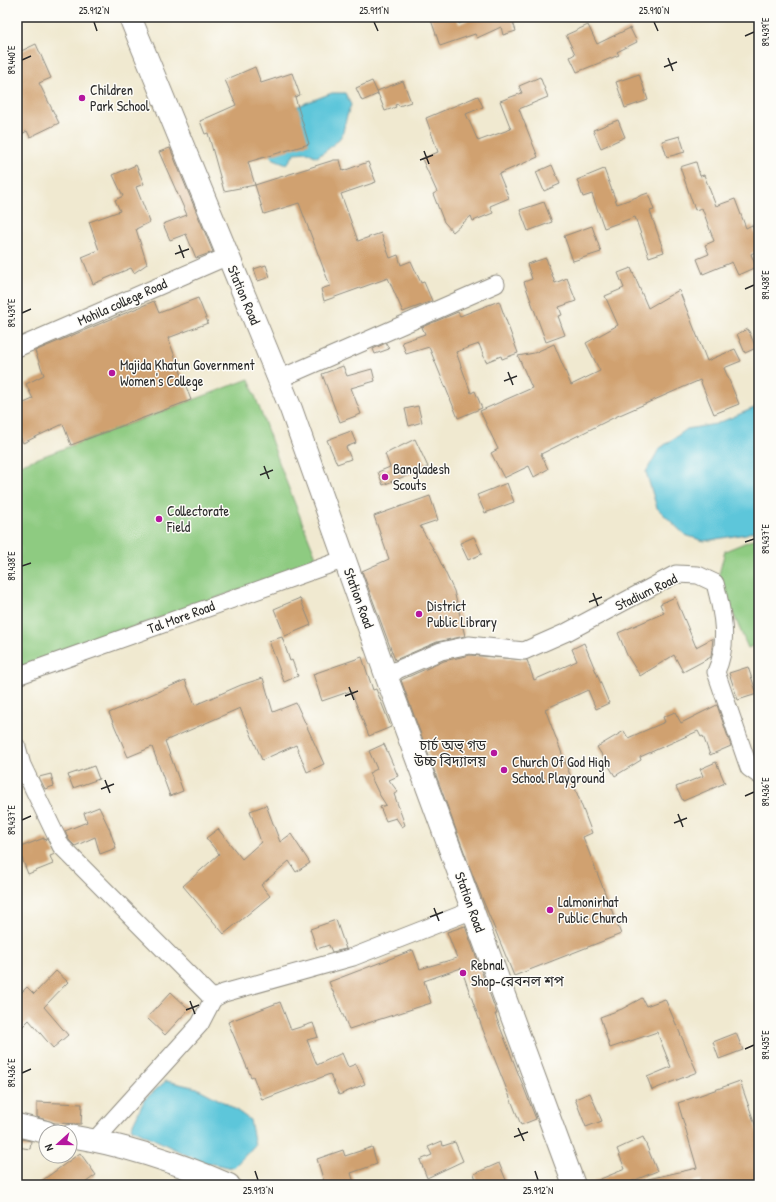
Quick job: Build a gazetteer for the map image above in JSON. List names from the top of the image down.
{
  "streets": {
    "main road": ["Station Road"],
    "street": ["Mohila college Road", "Stadium Road", "Tal More Road"]
  },
  "crossings": [
    ["Station Road", "Mohila college Road"],
    ["Station Road", "Stadium Road"],
    ["Station Road", "Tal More Road"]
  ],
  "places": [
    "Children Park School",
    "Majida Khatun Government Women's College",
    "Bangladesh Scouts",
    "Collectorate Field",
    "District Public Library",
    "চার্চ অভ্ গড ‍উচ্চ বিদ্যালয়",
    "Church Of God High School Playground",
    "Lalmonirhat Public Church",
    "Rebnal Shop-রেবনল শপ"
  ],
  "north": "left",
  "coordinates": [
    "25.912°N",
    "25.911°N",
    "25.910°N",
    "89.439°E",
    "89.440°E",
    "89.438°E",
    "89.437°E",
    "89.436°E",
    "89.435°E",
    "25.913°N"
  ]
}
